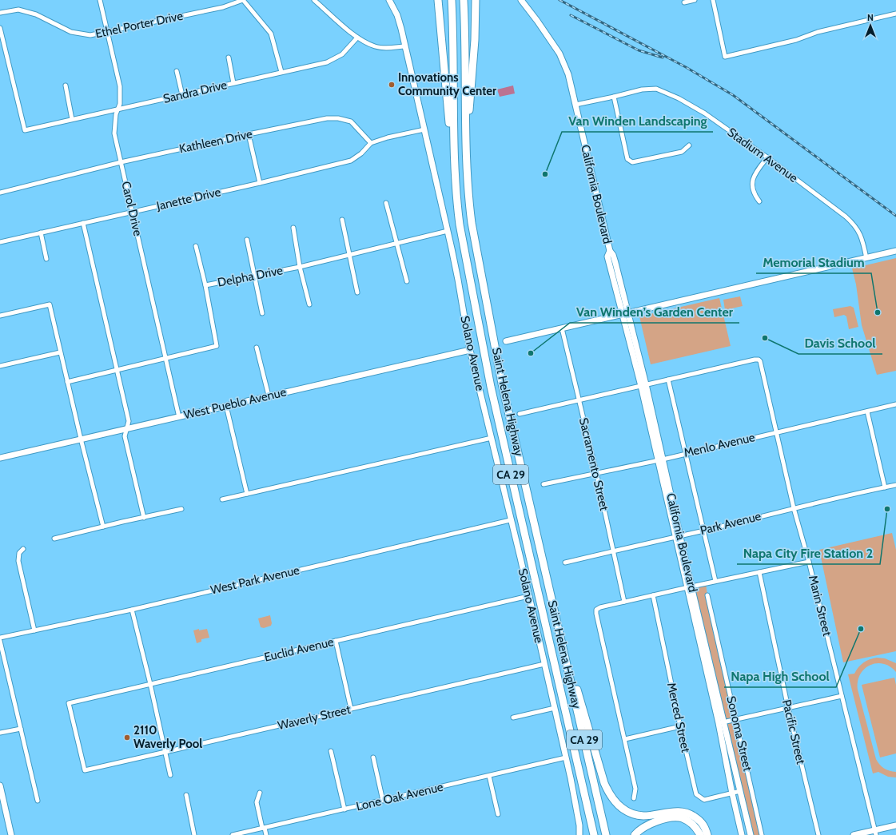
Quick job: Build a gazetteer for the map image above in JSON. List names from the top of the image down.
{
  "streets": {
    "highway": ["Saint Helena Highway", "CA 29"],
    "street": [
      "Ethel Porter Drive",
      "Sandra Drive",
      "Kathleen Drive",
      "Stadium Avenue",
      "California Boulevard",
      "Janette Drive",
      "Carol Drive",
      "Delpha Drive",
      "Solano Avenue",
      "West Pueblo Avenue",
      "Menlo Avenue",
      "Sacramento Street",
      "Park Avenue",
      "West Park Avenue",
      "Marin Street",
      "Euclid Avenue",
      "Waverly Street",
      "Merced Street",
      "Pacific Street",
      "Sonoma Street",
      "Lone Oak Avenue"
    ]
  },
  "crossings": [
    ["Ethel Porter Drive", "Sandra Drive"],
    ["Ethel Porter Drive", "Carol Drive"],
    ["Sandra Drive", "Carol Drive"],
    ["Kathleen Drive", "Janette Drive"],
    ["Kathleen Drive", "Carol Drive"],
    ["Stadium Avenue", "California Boulevard"],
    ["California Boulevard", "Menlo Avenue"],
    ["California Boulevard", "Park Avenue"],
    ["California Boulevard", "Merced Street"],
    ["Janette Drive", "Carol Drive"],
    ["Carol Drive", "Delpha Drive"],
    ["Carol Drive", "West Pueblo Avenue"],
    ["Delpha Drive", "Solano Avenue"],
    ["Solano Avenue", "West Pueblo Avenue"],
    ["Solano Avenue", "West Park Avenue"],
    ["Solano Avenue", "Euclid Avenue"],
    ["Solano Avenue", "Waverly Street"],
    ["Solano Avenue", "Lone Oak Avenue"],
    ["Menlo Avenue", "Sacramento Street"],
    ["Menlo Avenue", "Marin Street"],
    ["Sacramento Street", "Park Avenue"],
    ["Park Avenue", "Marin Street"],
    ["Euclid Avenue", "Waverly Street"]
  ],
  "places": [
    "Innovations Community Center",
    "Van Winden Landscaping",
    "Memorial Stadium",
    "Davis School",
    "Van Winden’s Garden Center",
    "Napa City Fire Station 2",
    "Napa High School",
    "2110 Waverly Pool"
  ],
  "north": "top"
}
